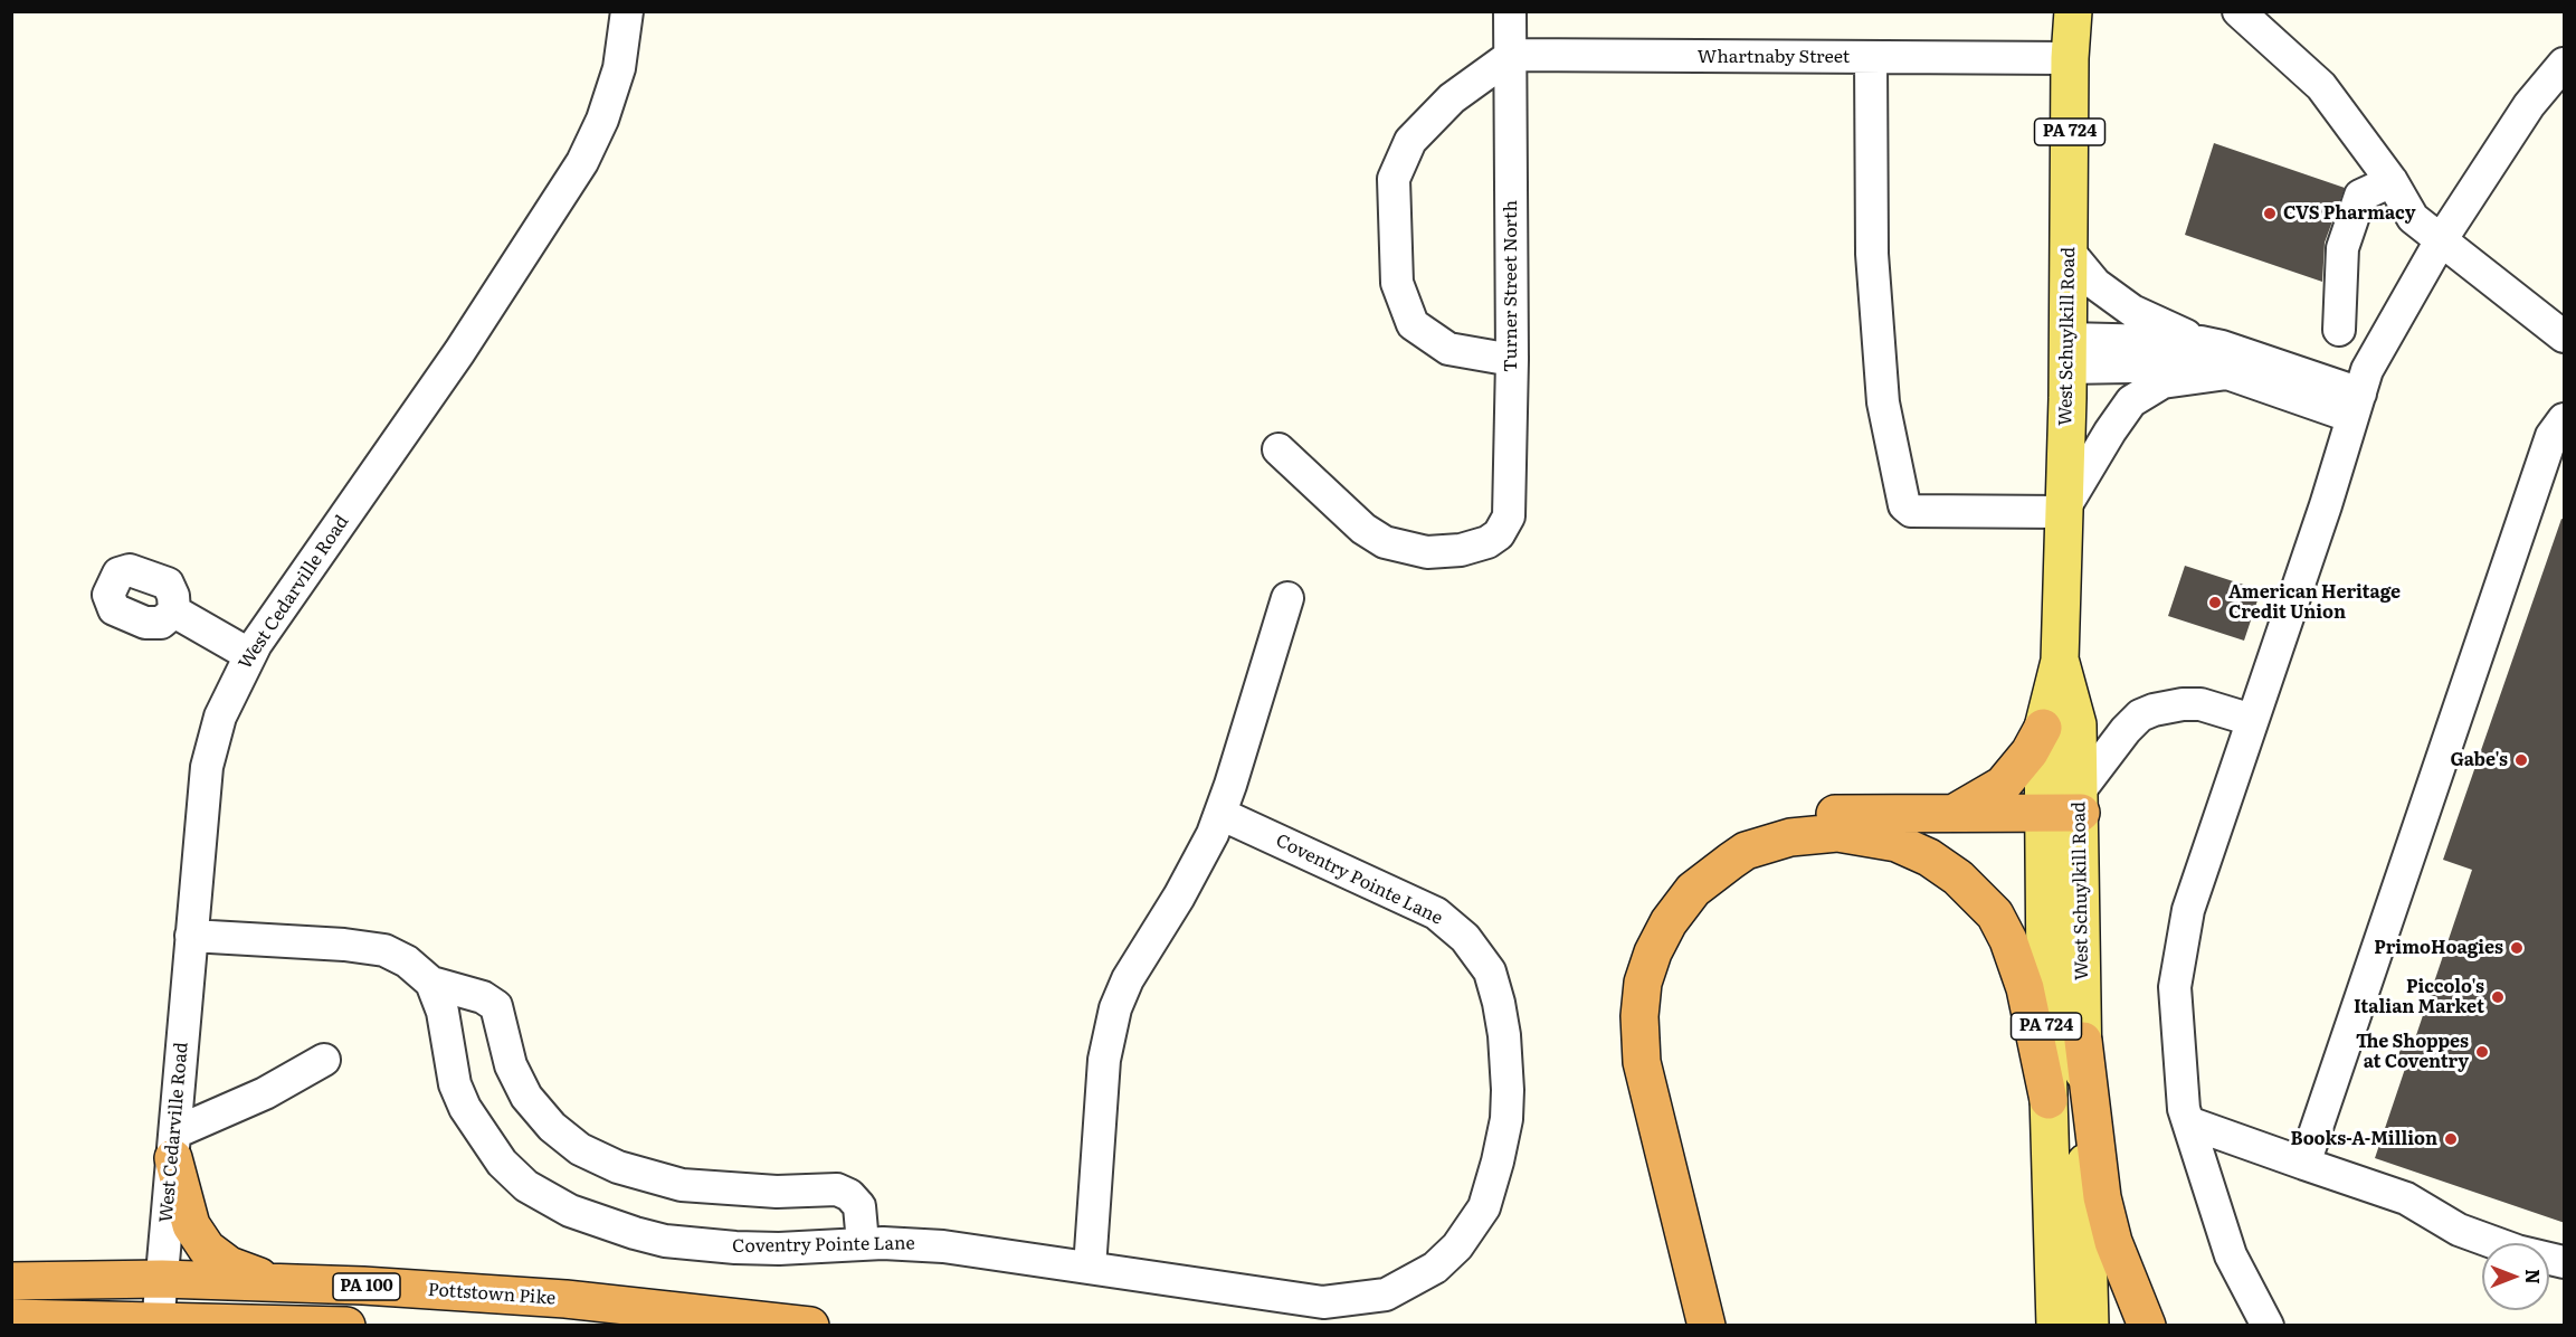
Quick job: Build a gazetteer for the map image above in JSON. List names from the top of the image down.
{
  "streets": {
    "highway": ["PA 100", "Pottstown Pike"],
    "main road": ["PA 724", "West Schuylkill Road"],
    "street": [
      "Whartnaby Street",
      "Turner Street North",
      "West Cedarville Road",
      "Coventry Pointe Lane"
    ]
  },
  "crossings": [
    ["Whartnaby Street", "Turner Street North"],
    ["Whartnaby Street", "West Schuylkill Road"],
    ["West Cedarville Road", "Coventry Pointe Lane"],
    ["West Cedarville Road", "PA 100"],
    ["West Cedarville Road", "Pottstown Pike"]
  ],
  "places": [
    "CVS Pharmacy",
    "American Heritage Credit Union",
    "Gabe's",
    "PrimoHoagies",
    "Piccolo's Italian Market",
    "The Shoppes at Coventry",
    "Books-A-Million"
  ],
  "north": "right"
}
